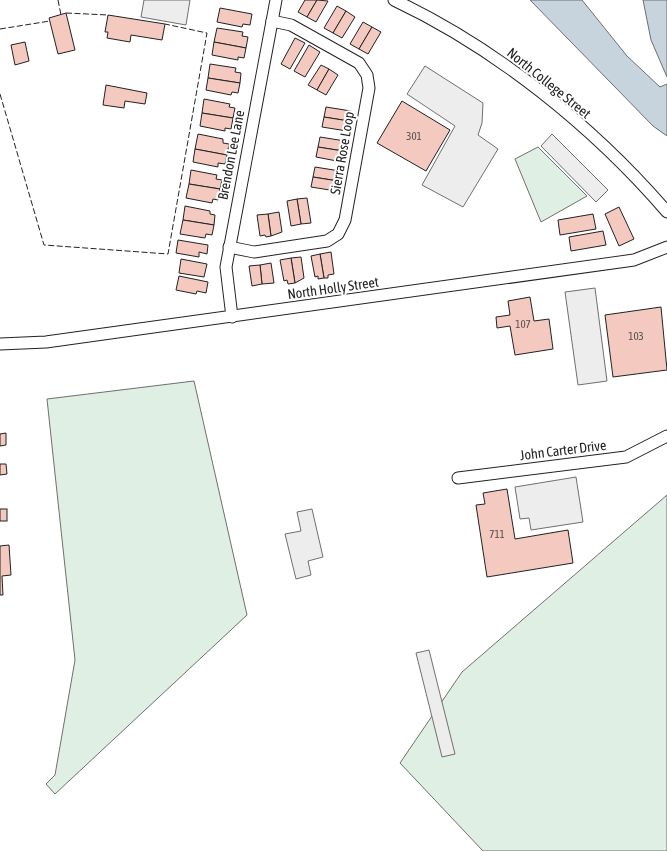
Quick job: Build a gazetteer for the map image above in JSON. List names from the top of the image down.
{
  "streets": {
    "street": [
      "North College Street",
      "Sierra Rose Loop",
      "Brendon Lee Lane",
      "North Holly Street",
      "John Carter Drive"
    ]
  },
  "crossings": [
    ["Sierra Rose Loop", "Brendon Lee Lane"],
    ["Brendon Lee Lane", "North Holly Street"]
  ],
  "house_numbers": [
    "301",
    "107",
    "103",
    "711"
  ]
}
